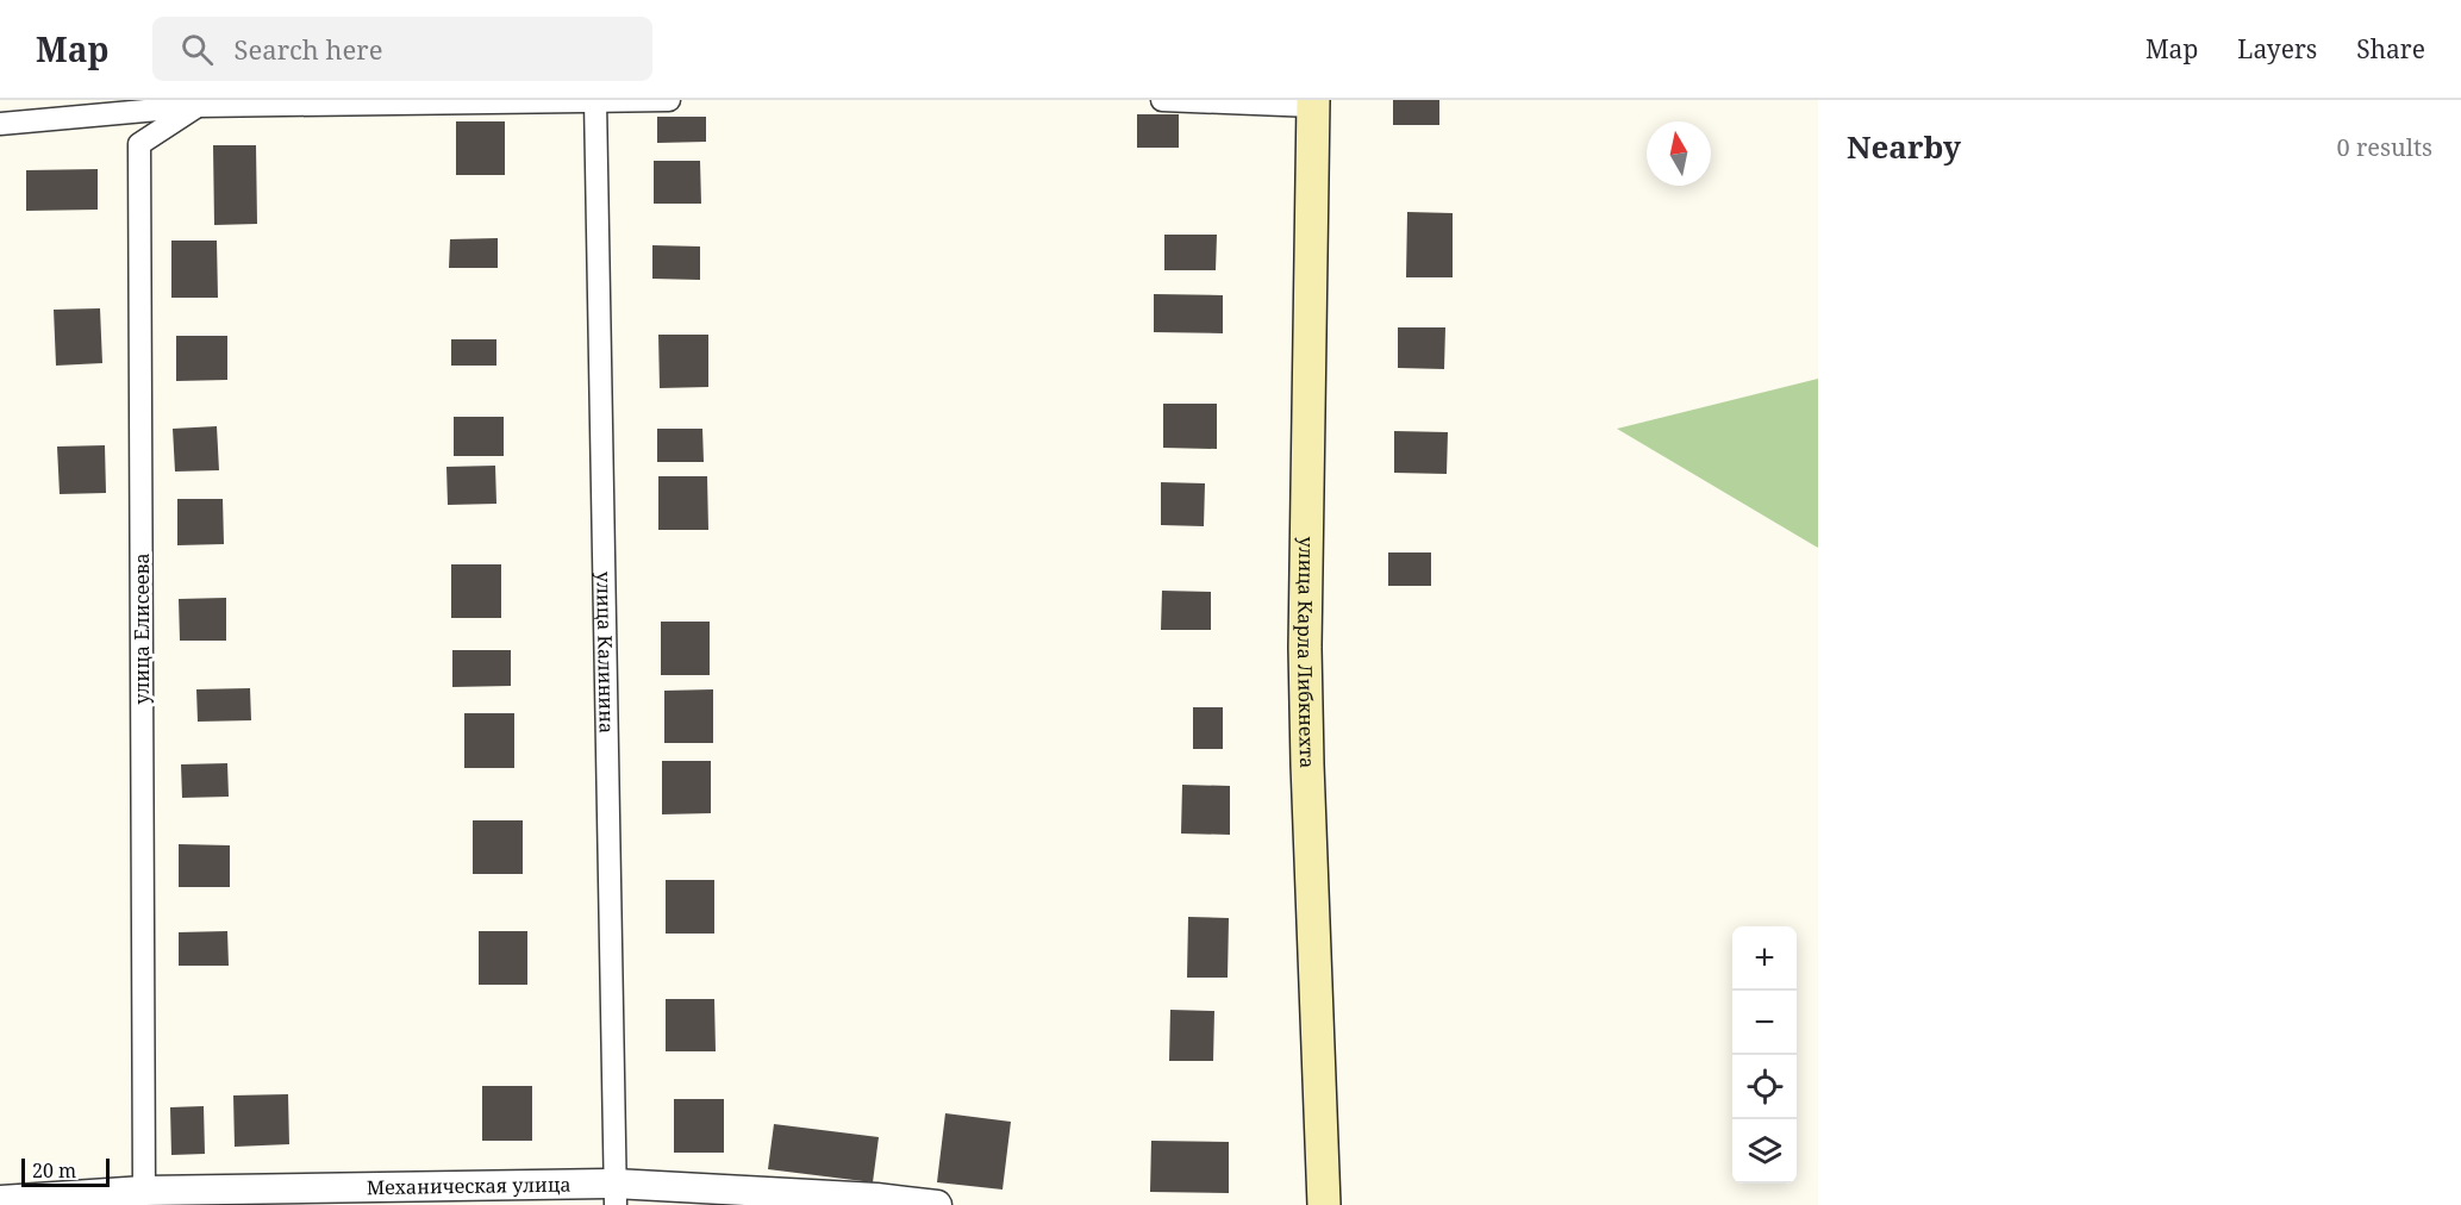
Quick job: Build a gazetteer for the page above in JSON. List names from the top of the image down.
{
  "streets": {
    "main road": ["улица Карла Либкнехта"],
    "street": ["улица Елисеева", "улица Калинина", "Механическая улица"]
  },
  "crossings": [
    ["улица Елисеева", "Механическая улица"],
    ["улица Калинина", "Механическая улица"]
  ],
  "scale_bar": "20 m",
  "north": "top",
  "page": {
    "header": "Map",
    "search": "Search here",
    "nav": ["Map", "Layers", "Share"],
    "heading": ["Nearby", "0 results"],
    "map_buttons": ["+", "−"],
    "scale": "20 m"
  }
}
